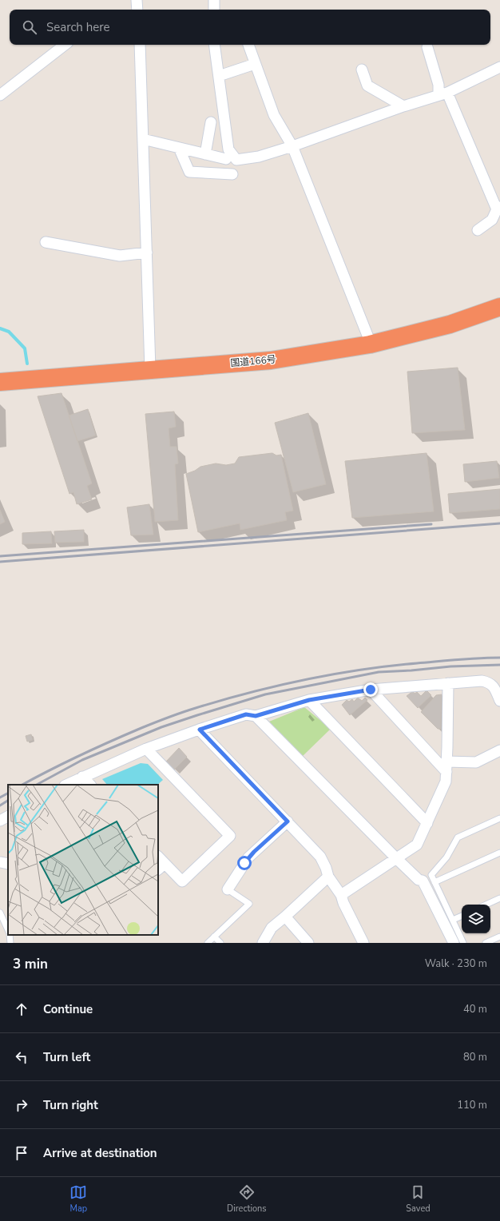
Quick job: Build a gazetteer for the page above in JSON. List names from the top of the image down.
{
  "streets": {
    "highway": ["国道166号"]
  },
  "page": {
    "search": "Search here",
    "heading": ["3 min", "Walk · 230 m"],
    "list": [
      ["Continue", "40 m"],
      ["Turn left", "80 m"],
      ["Turn right", "110 m"],
      "Arrive at destination"
    ],
    "nav": ["Map", "Directions", "Saved"]
  }
}
